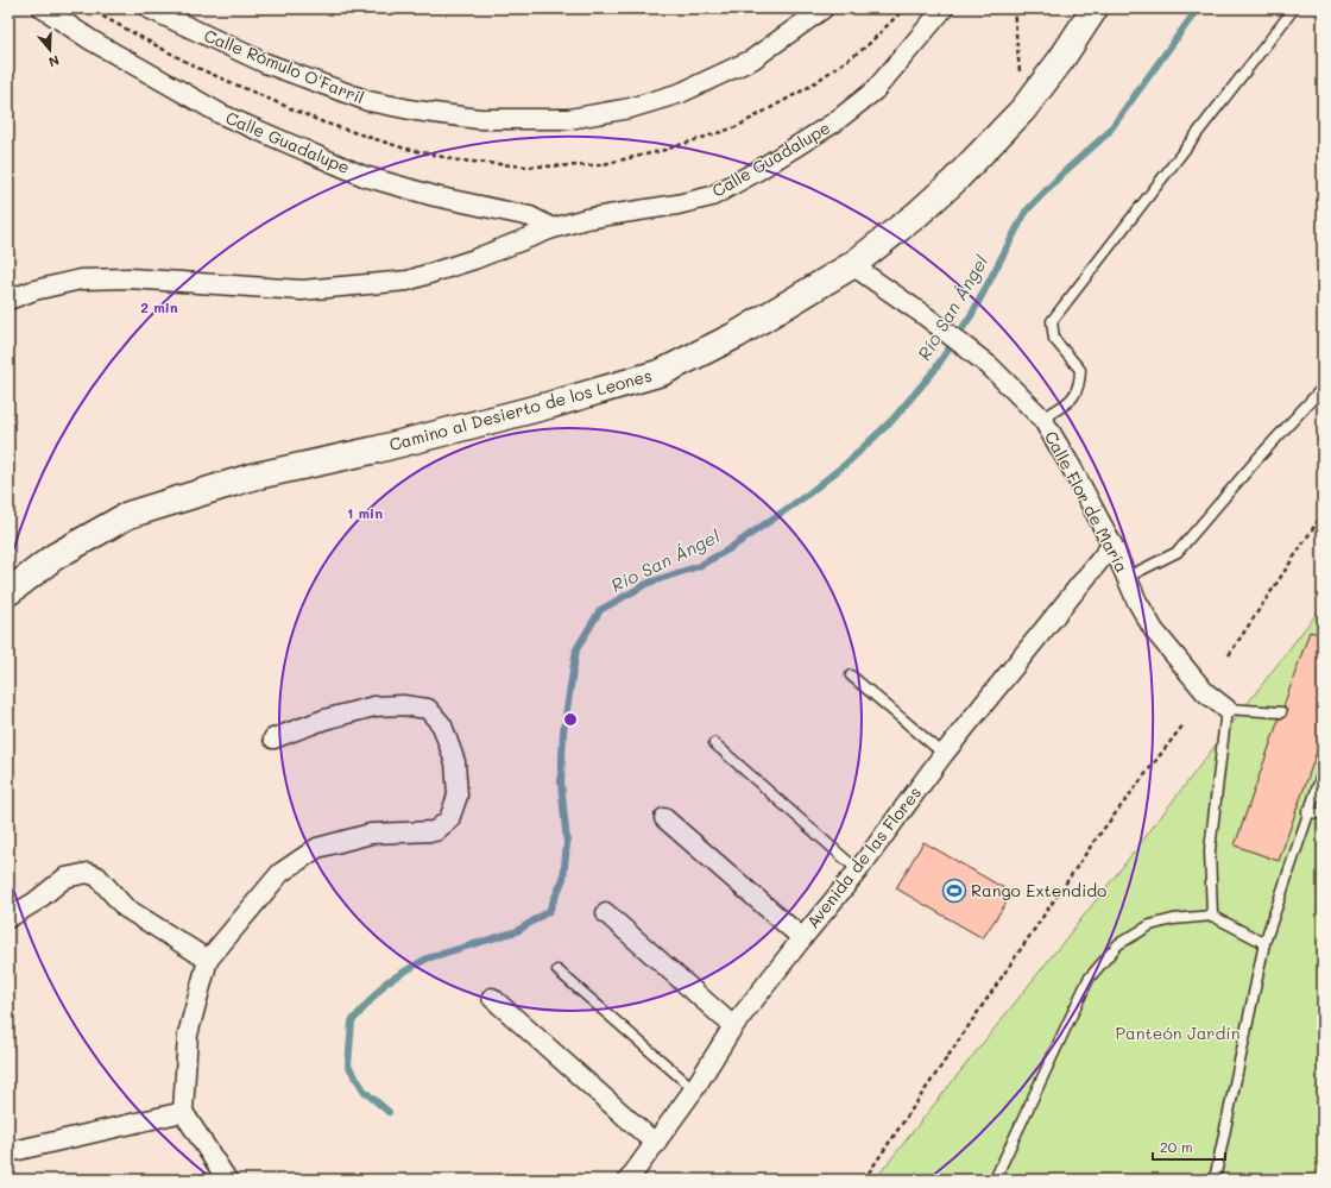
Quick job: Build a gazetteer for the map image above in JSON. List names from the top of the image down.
{
  "streets": {
    "main road": ["Camino al Desierto de los Leones"],
    "street": [
      "Calle Rómulo O'Farril",
      "Calle Guadalupe",
      "Calle Flor de María",
      "Avenida de las Flores"
    ]
  },
  "crossings": [
    ["Camino al Desierto de los Leones", "Calle Flor de María"],
    ["Calle Flor de María", "Avenida de las Flores"]
  ],
  "water": ["Río San Ángel"],
  "parks": ["Panteón Jardín"],
  "places": {
    "sports": ["Rango Extendido"]
  },
  "scale_bar": "20 m",
  "north": "bottom",
  "rings": ["2 min", "1 min"]
}
